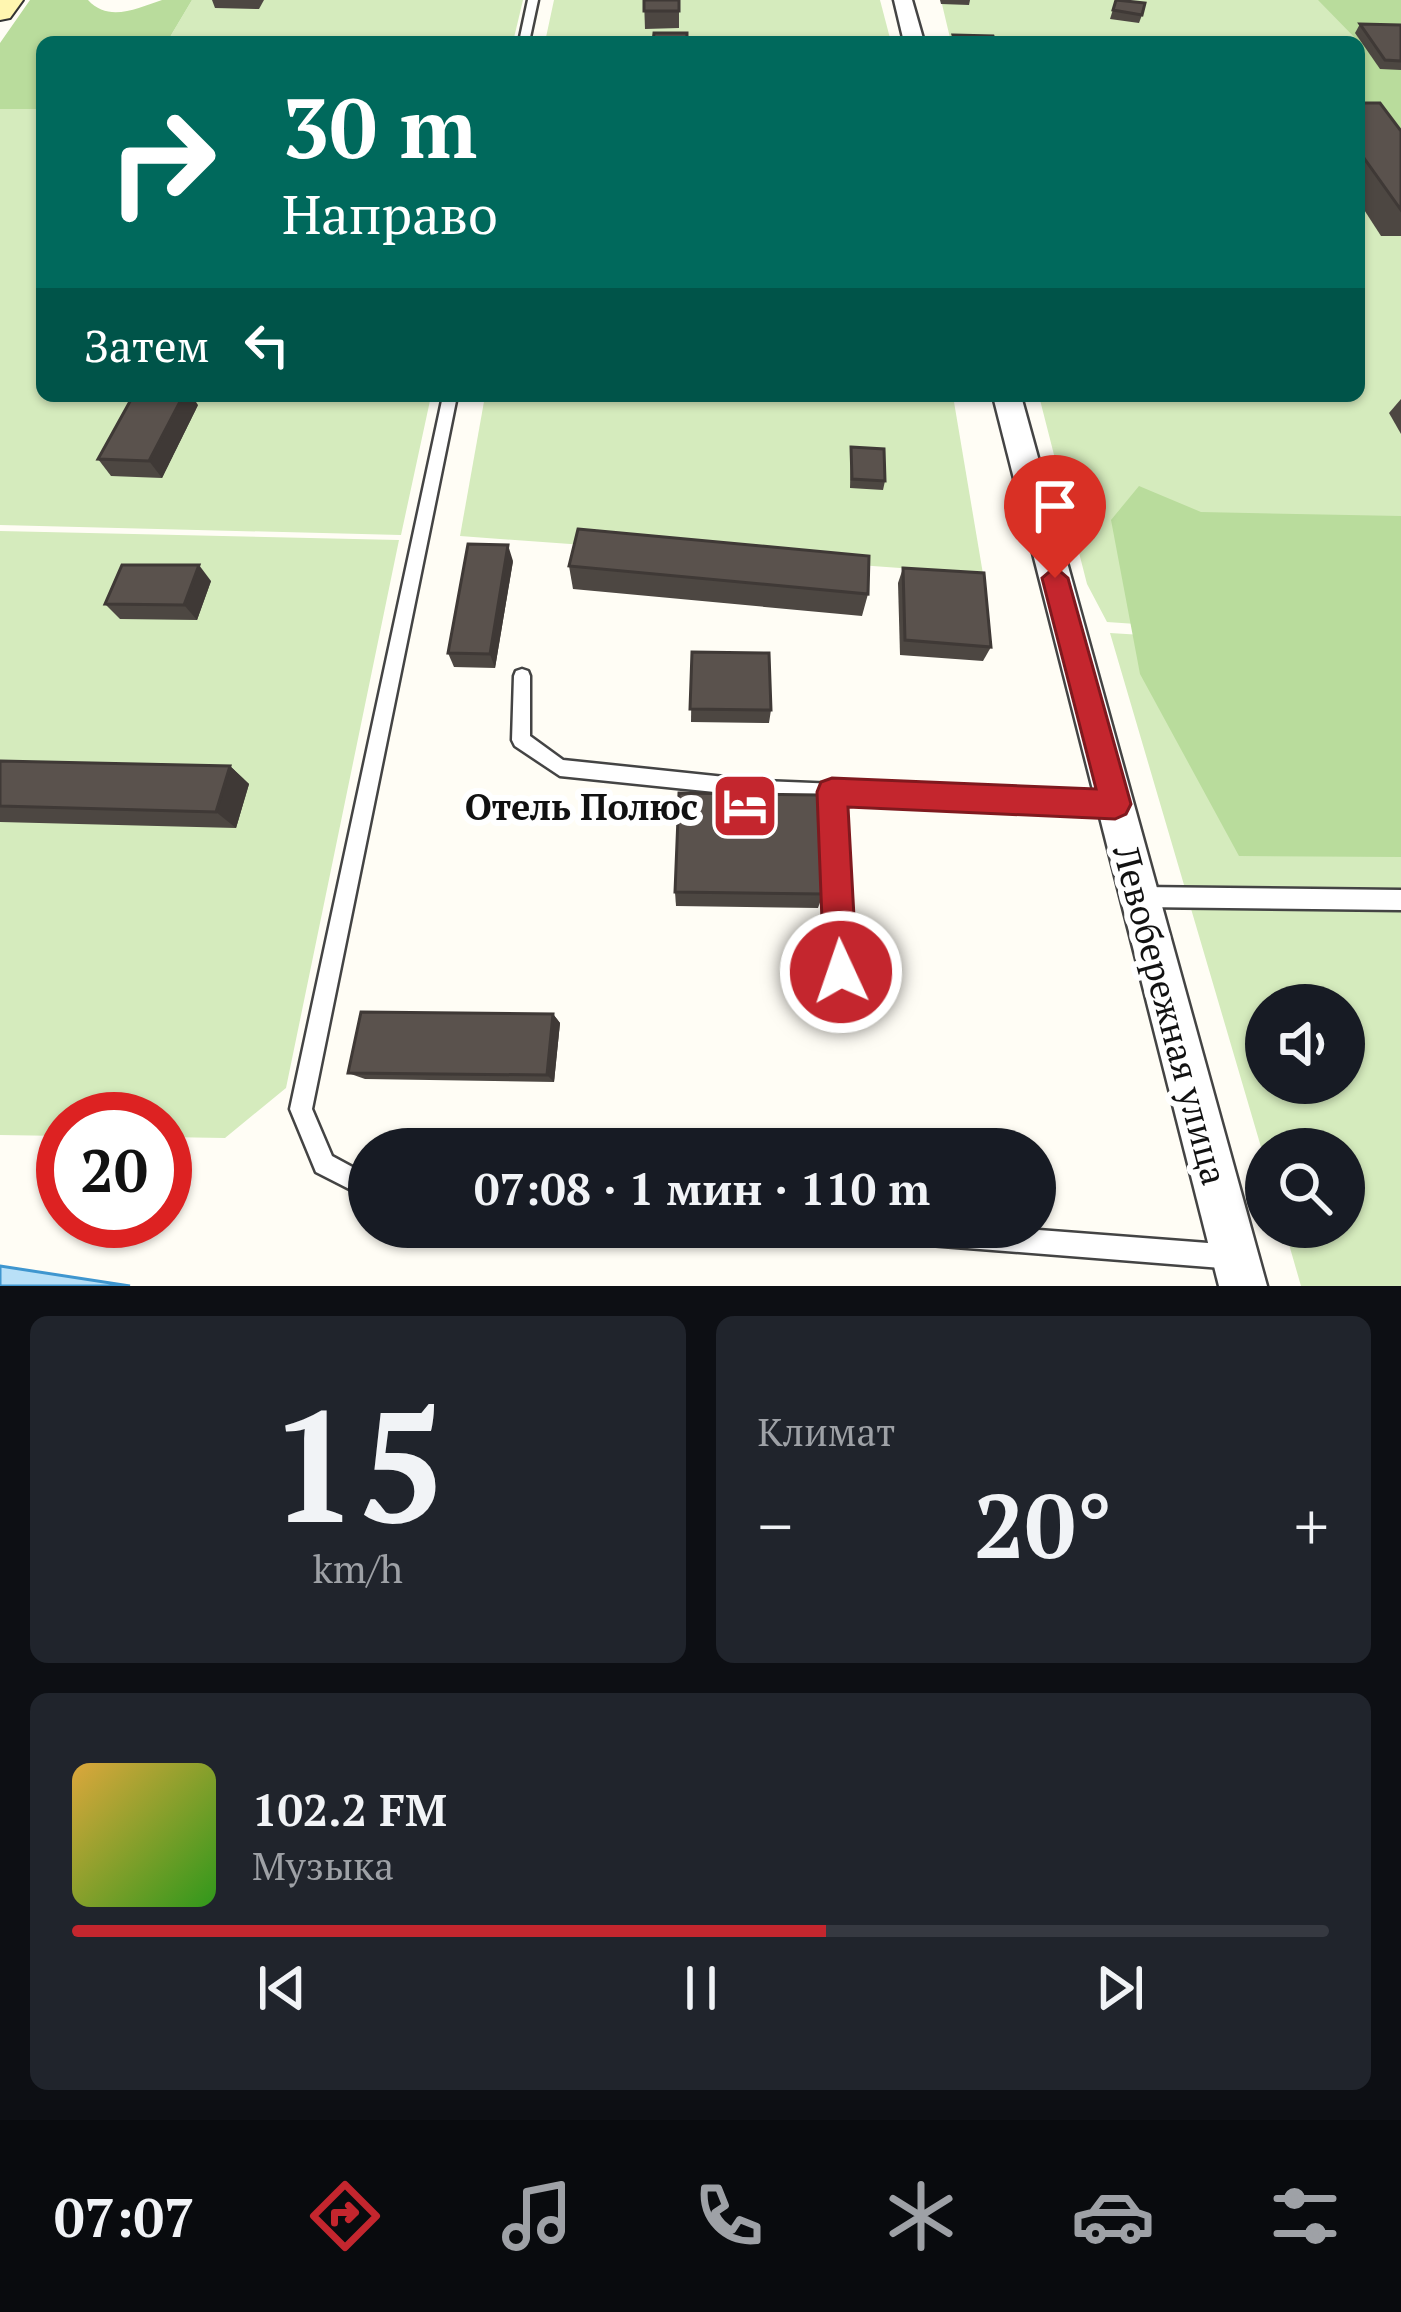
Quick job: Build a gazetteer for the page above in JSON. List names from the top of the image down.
{
  "streets": {
    "street": ["Левобережная улица"]
  },
  "places": {
    "hotel": ["Отель Полюс"]
  },
  "page": {
    "turn": ["30 m", "Направо"],
    "then": "Затем",
    "limit": "20",
    "trip": "07:08 · 1 мин · 110 m",
    "tile": [
      ["15", "km/h"],
      "Климат"
    ],
    "heat": ["−", "20°", "+"],
    "song": ["102.2 FM", "Музыка"],
    "tabs": "07:07"
  }
}
